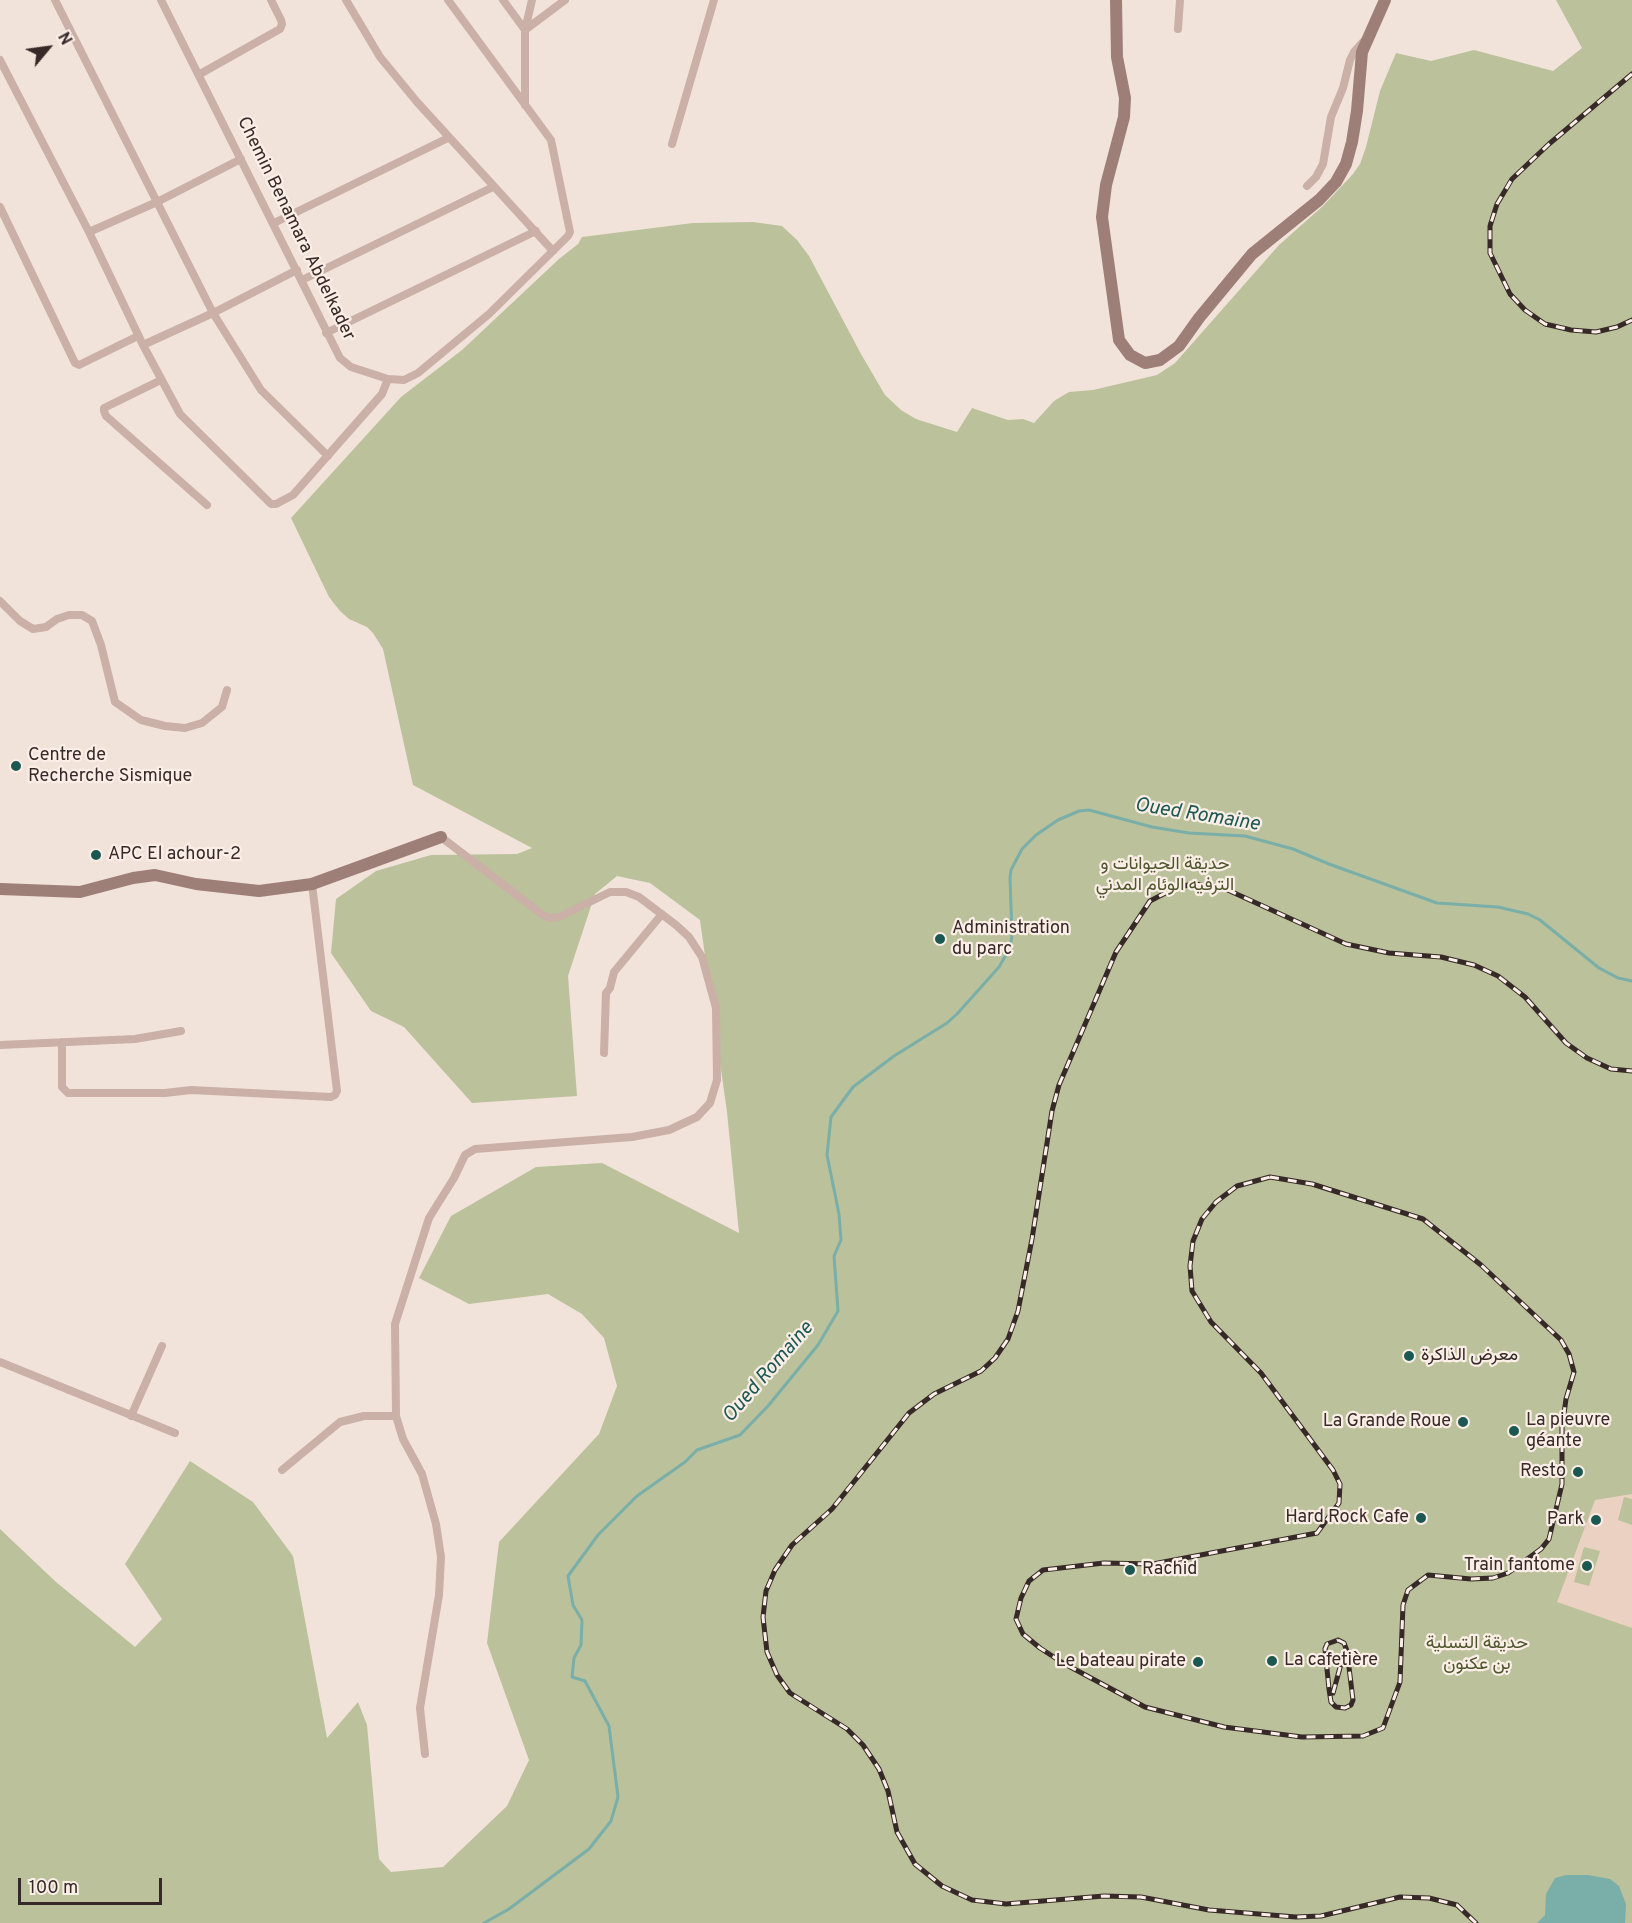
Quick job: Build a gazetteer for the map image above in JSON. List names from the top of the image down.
{
  "streets": {
    "street": ["Chemin Benamara Abdelkader"]
  },
  "water": ["Oued Romaine"],
  "parks": ["حديقة الحيوانات و الترفيه الوئام المدني", "حديقة التسلية بن عكنون"],
  "places": [
    "Centre de Recherche Sismique",
    "APC El achour-2",
    "Administration du parc",
    "معرض الذاكرة",
    "La Grande Roue",
    "La pieuvre géante",
    "Resto",
    "Hard Rock Cafe",
    "Park",
    "Train fantome",
    "Rachid",
    "La cafetière",
    "Le bateau pirate"
  ],
  "scale_bar": "100 m",
  "north": "top right"
}
